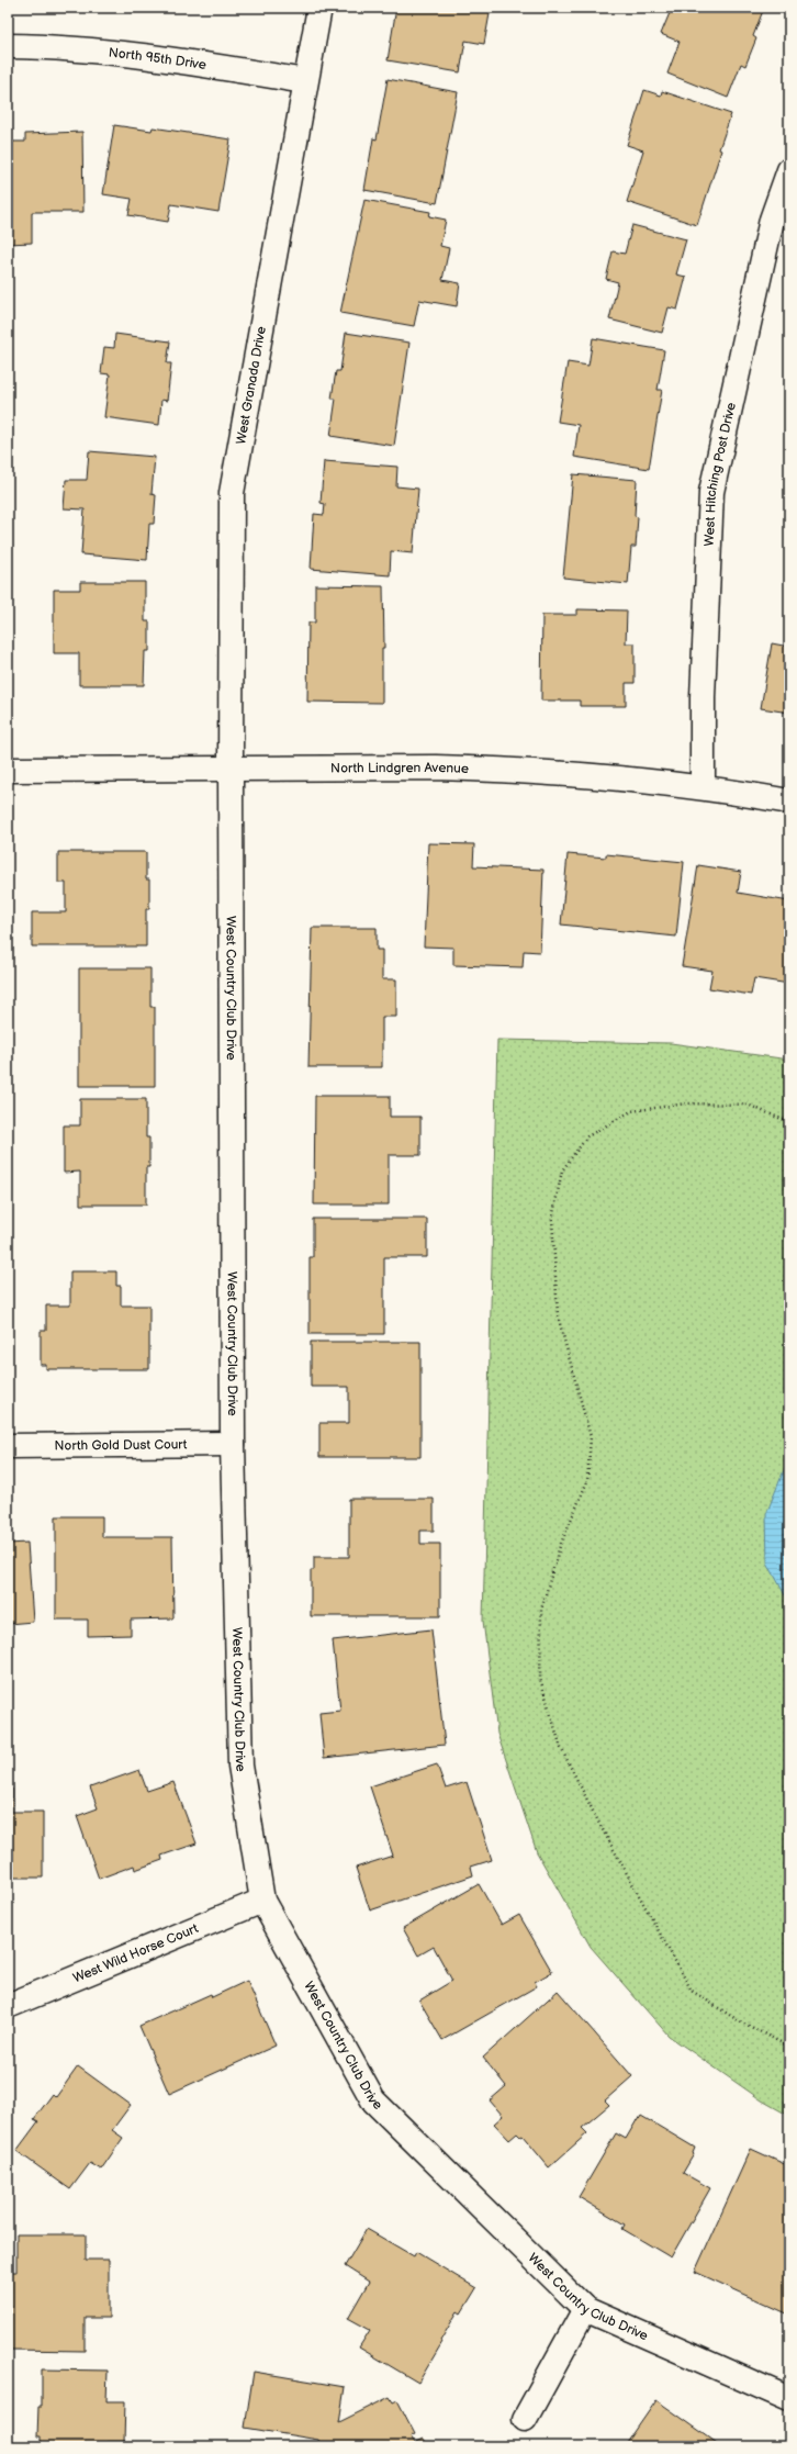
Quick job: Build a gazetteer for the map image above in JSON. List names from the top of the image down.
{
  "streets": {
    "street": [
      "North 95th Drive",
      "West Granada Drive",
      "West Hitching Post Drive",
      "North Lindgren Avenue",
      "West Country Club Drive",
      "North Gold Dust Court",
      "West Wild Horse Court"
    ]
  },
  "crossings": [
    ["North 95th Drive", "West Granada Drive"],
    ["West Granada Drive", "North Lindgren Avenue"],
    ["West Granada Drive", "West Country Club Drive"],
    ["West Hitching Post Drive", "North Lindgren Avenue"],
    ["North Lindgren Avenue", "West Country Club Drive"],
    ["West Country Club Drive", "North Gold Dust Court"],
    ["West Country Club Drive", "West Wild Horse Court"]
  ]
}
